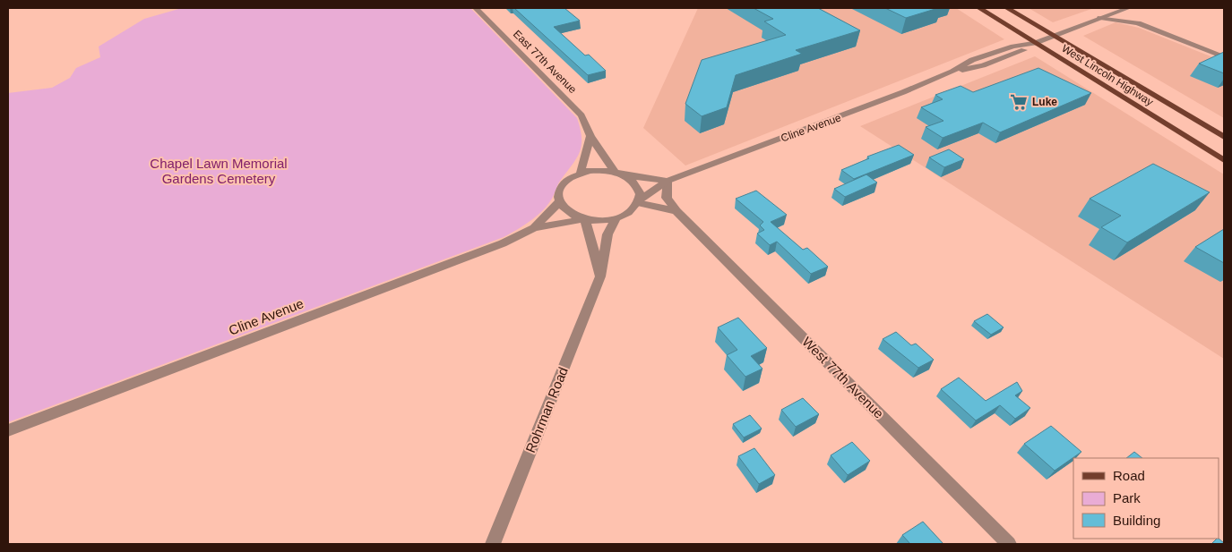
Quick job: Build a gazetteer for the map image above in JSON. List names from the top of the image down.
{
  "streets": {
    "main road": ["West Lincoln Highway"],
    "street": [
      "East 77th Avenue",
      "Cline Avenue",
      "West 77th Avenue",
      "Rohrman Road"
    ]
  },
  "crossings": [
    ["East 77th Avenue", "Cline Avenue"],
    ["East 77th Avenue", "Rohrman Road"],
    ["West Lincoln Highway", "Cline Avenue"],
    ["Cline Avenue", "West 77th Avenue"],
    ["Cline Avenue", "Rohrman Road"]
  ],
  "parks": ["Chapel Lawn Memorial Gardens Cemetery"],
  "places": {
    "supermarket": ["Luke"]
  },
  "legend": ["Road", "Park", "Building"]
}
